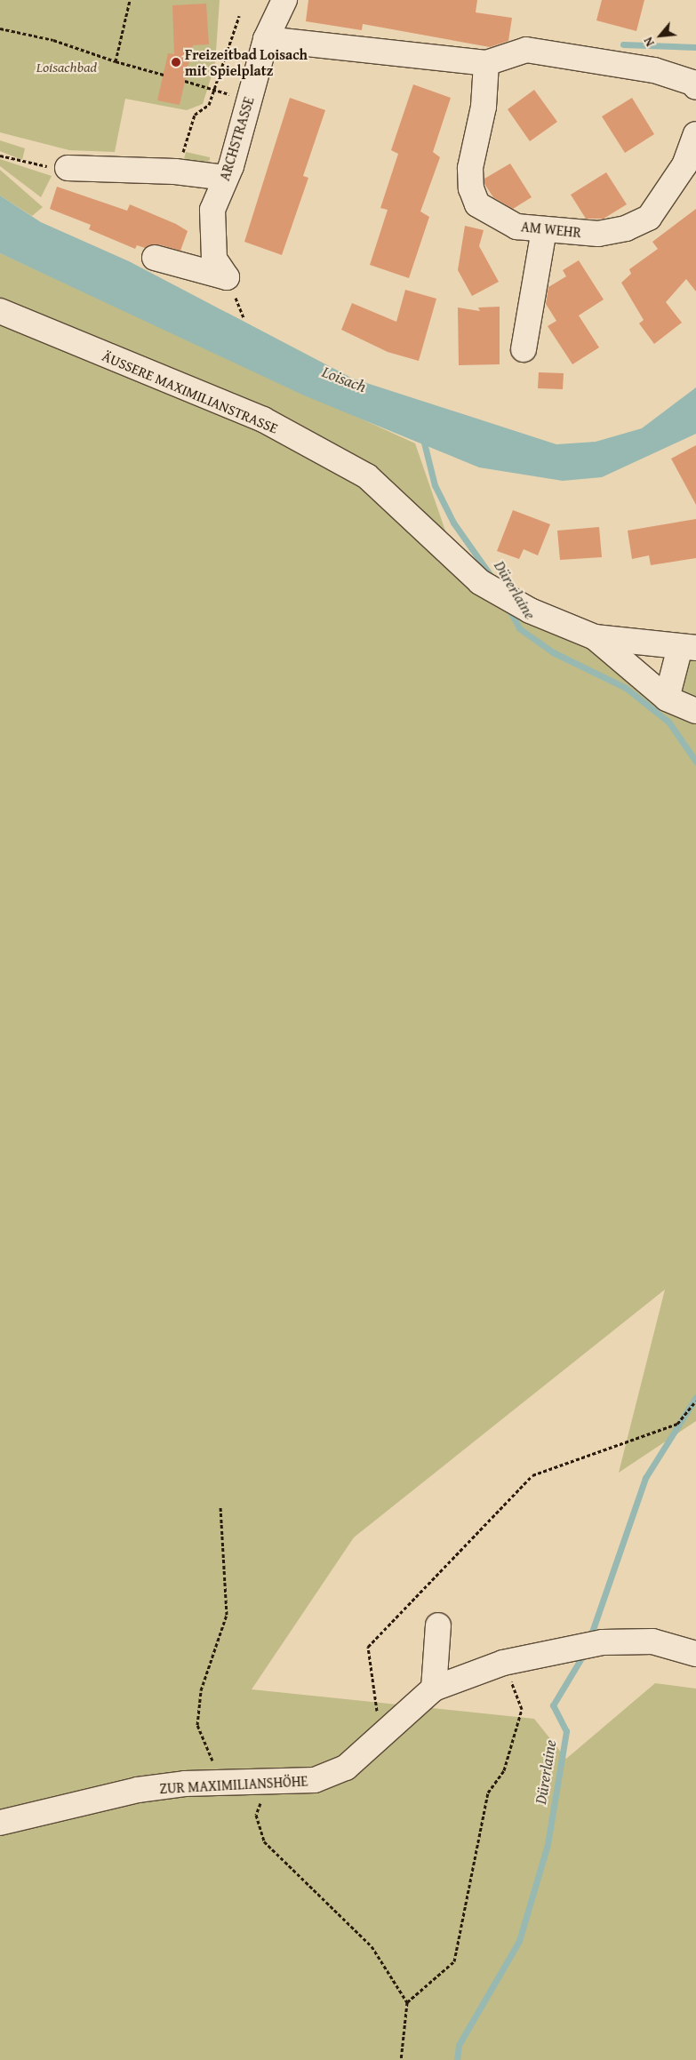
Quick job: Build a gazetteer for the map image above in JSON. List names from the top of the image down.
{
  "streets": {
    "street": [
      "ARCHSTRASSE",
      "AM WEHR",
      "ÄUSSERE MAXIMILIANSTRASSE",
      "ZUR MAXIMILIANSHÖHE"
    ]
  },
  "water": ["Loisach", "Dürerlaine"],
  "parks": ["Loisachbad"],
  "places": ["Freizeitbad Loisach mit Spielplatz"],
  "north": "bottom left"
}
